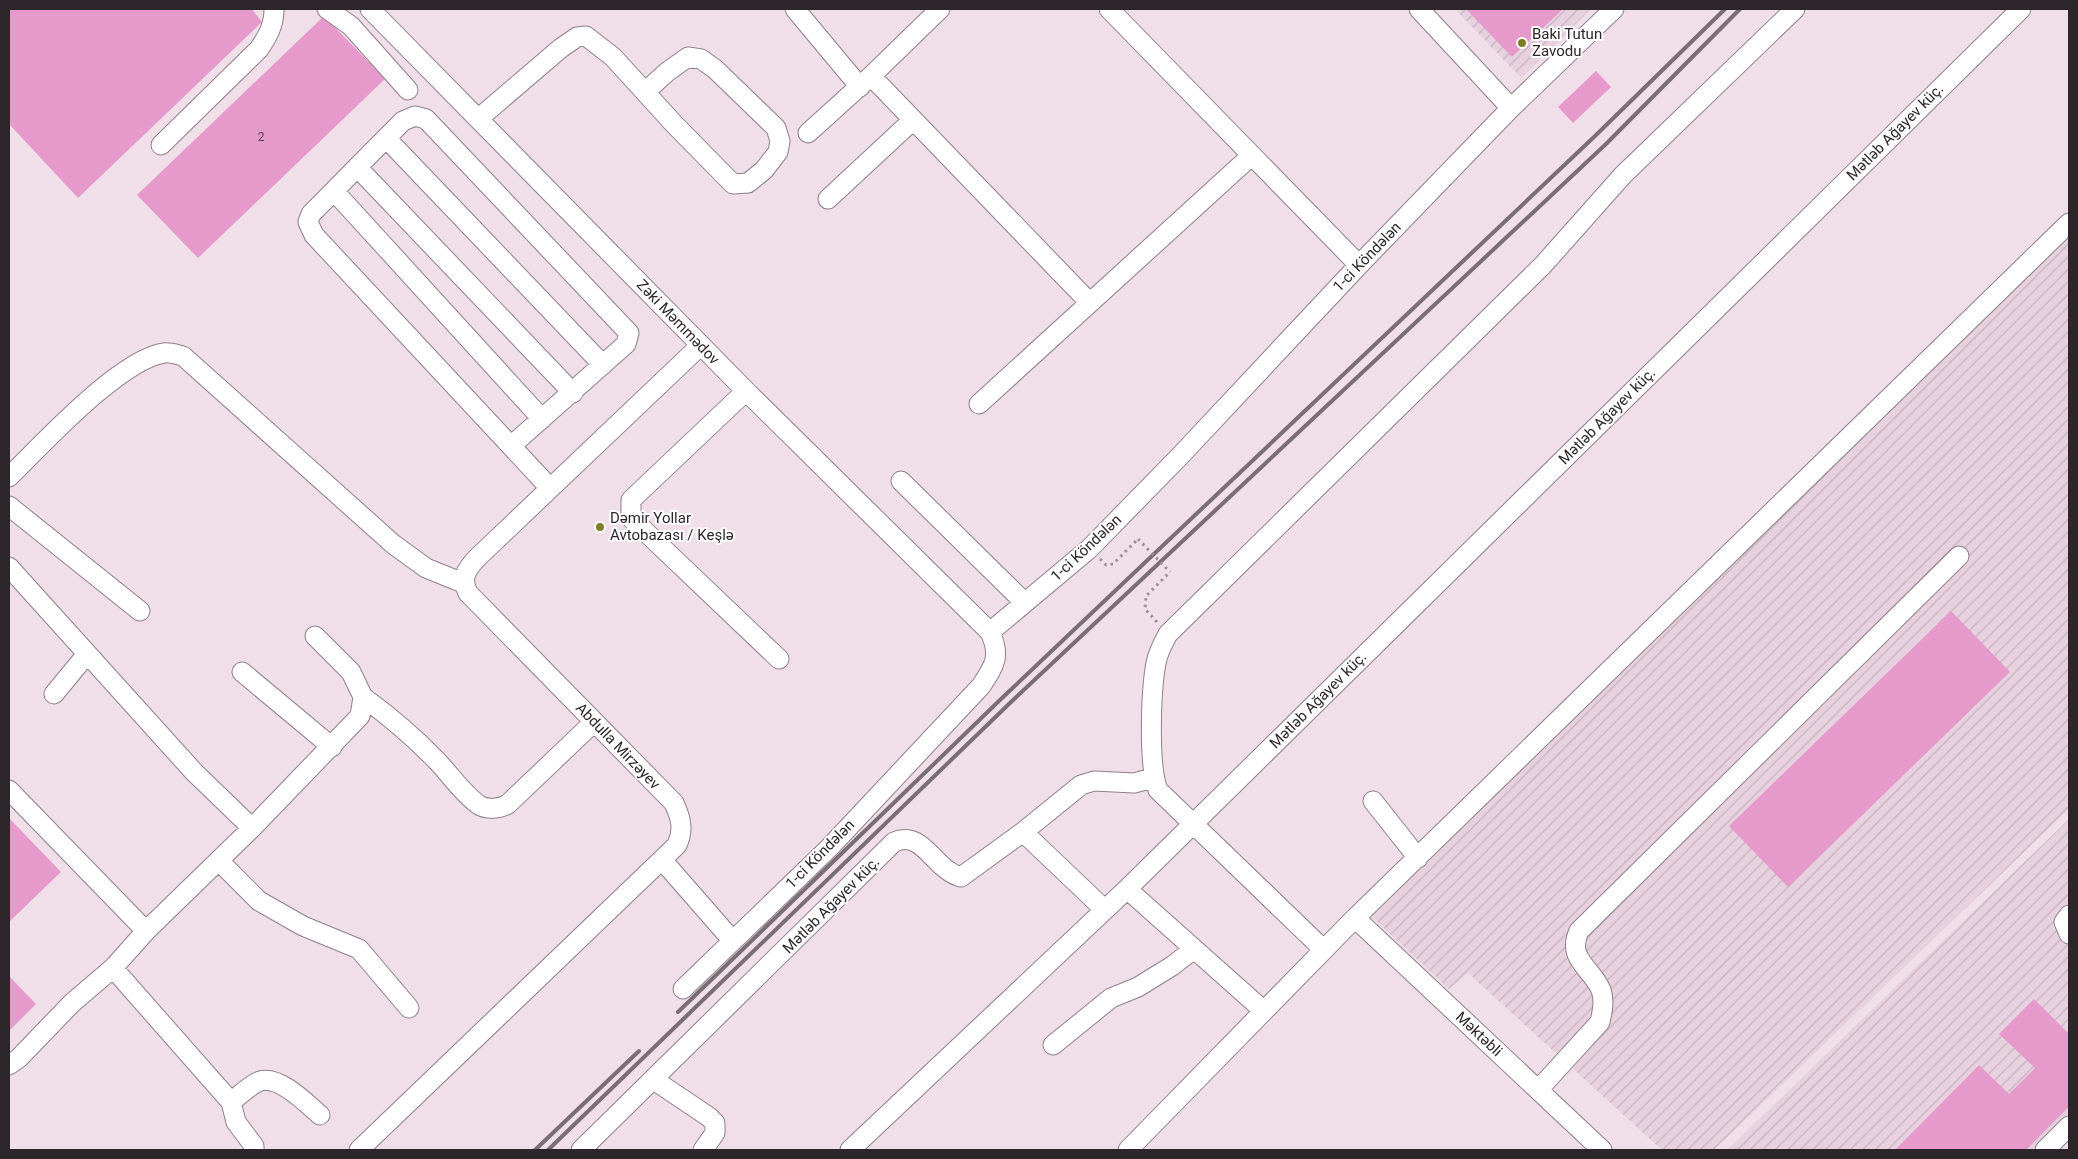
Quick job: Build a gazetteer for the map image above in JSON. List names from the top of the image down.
{
  "streets": {
    "street": [
      "Mətləb Ağayev küç.",
      "1-ci Köndələn",
      "Zəki Məmmədov",
      "Abdulla Mirzəyev",
      "Məktəbli"
    ]
  },
  "crossings": [
    ["1-ci Köndələn", "Zəki Məmmədov"]
  ],
  "places": ["Baki Tutun Zavodu", "Dəmir Yollar Avtobazası / Keşlə"],
  "house_numbers": ["2"]
}
